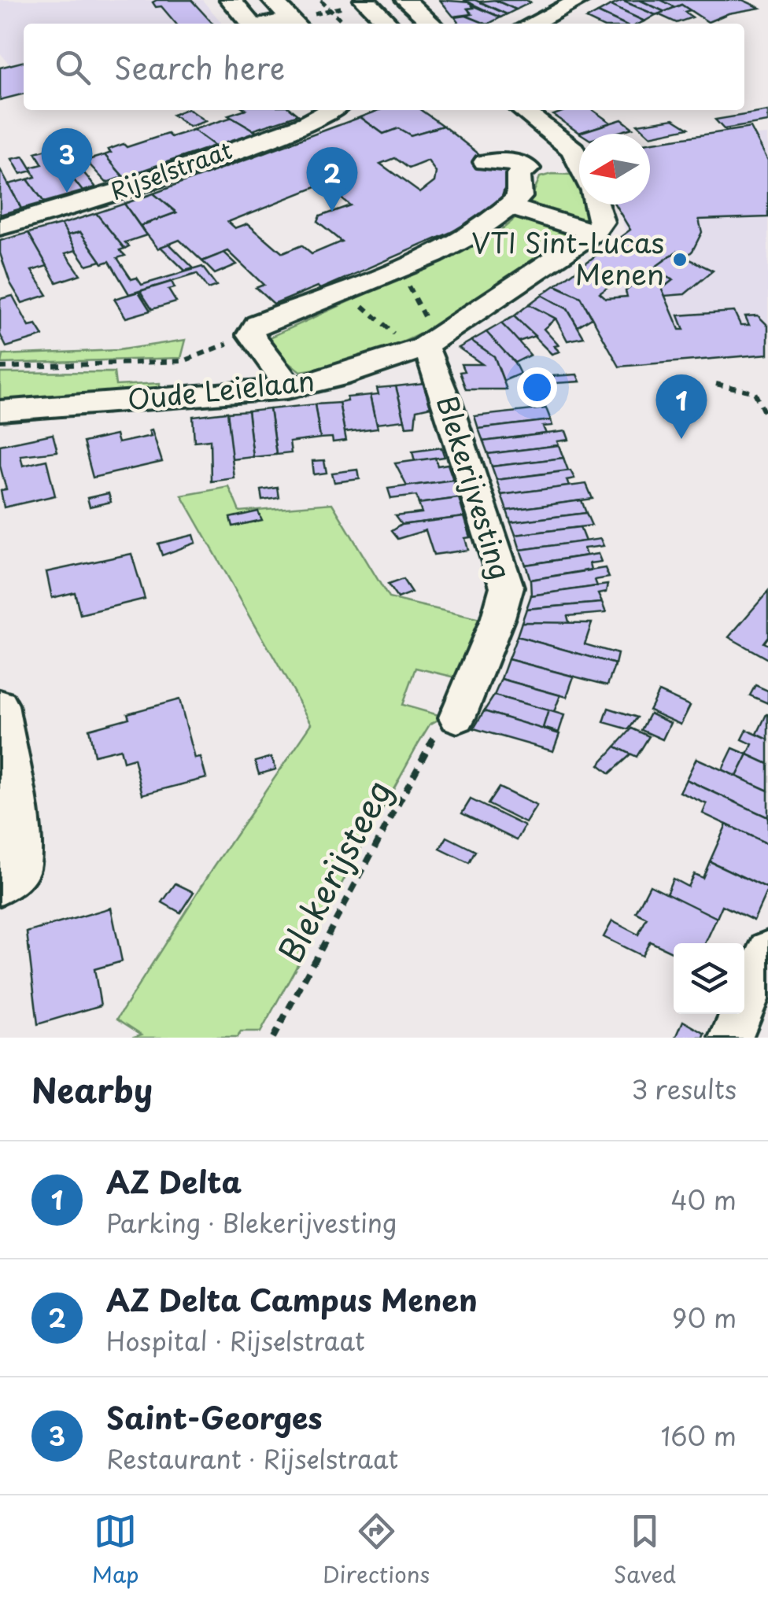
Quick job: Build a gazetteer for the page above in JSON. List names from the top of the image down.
{
  "streets": {
    "street": ["Rijselstraat", "Oude Leielaan", "Blekerijvesting"],
    "path": ["Blekerijsteeg"]
  },
  "crossings": [
    ["Oude Leielaan", "Blekerijvesting"],
    ["Blekerijvesting", "Blekerijsteeg"]
  ],
  "places": ["VTI Sint-Lucas Menen"],
  "north": "left",
  "page": {
    "search": "Search here",
    "pins": ["3", "2", "1"],
    "heading": ["Nearby", "3 results"],
    "list": [
      {
        "mark": "1",
        "name": "AZ Delta",
        "note": "Parking · Blekerijvesting",
        "value": "40 m"
      },
      {
        "mark": "2",
        "name": "AZ Delta Campus Menen",
        "note": "Hospital · Rijselstraat",
        "value": "90 m"
      },
      {
        "mark": "3",
        "name": "Saint-Georges",
        "note": "Restaurant · Rijselstraat",
        "value": "160 m"
      }
    ],
    "nav": ["Map", "Directions", "Saved"]
  }
}
